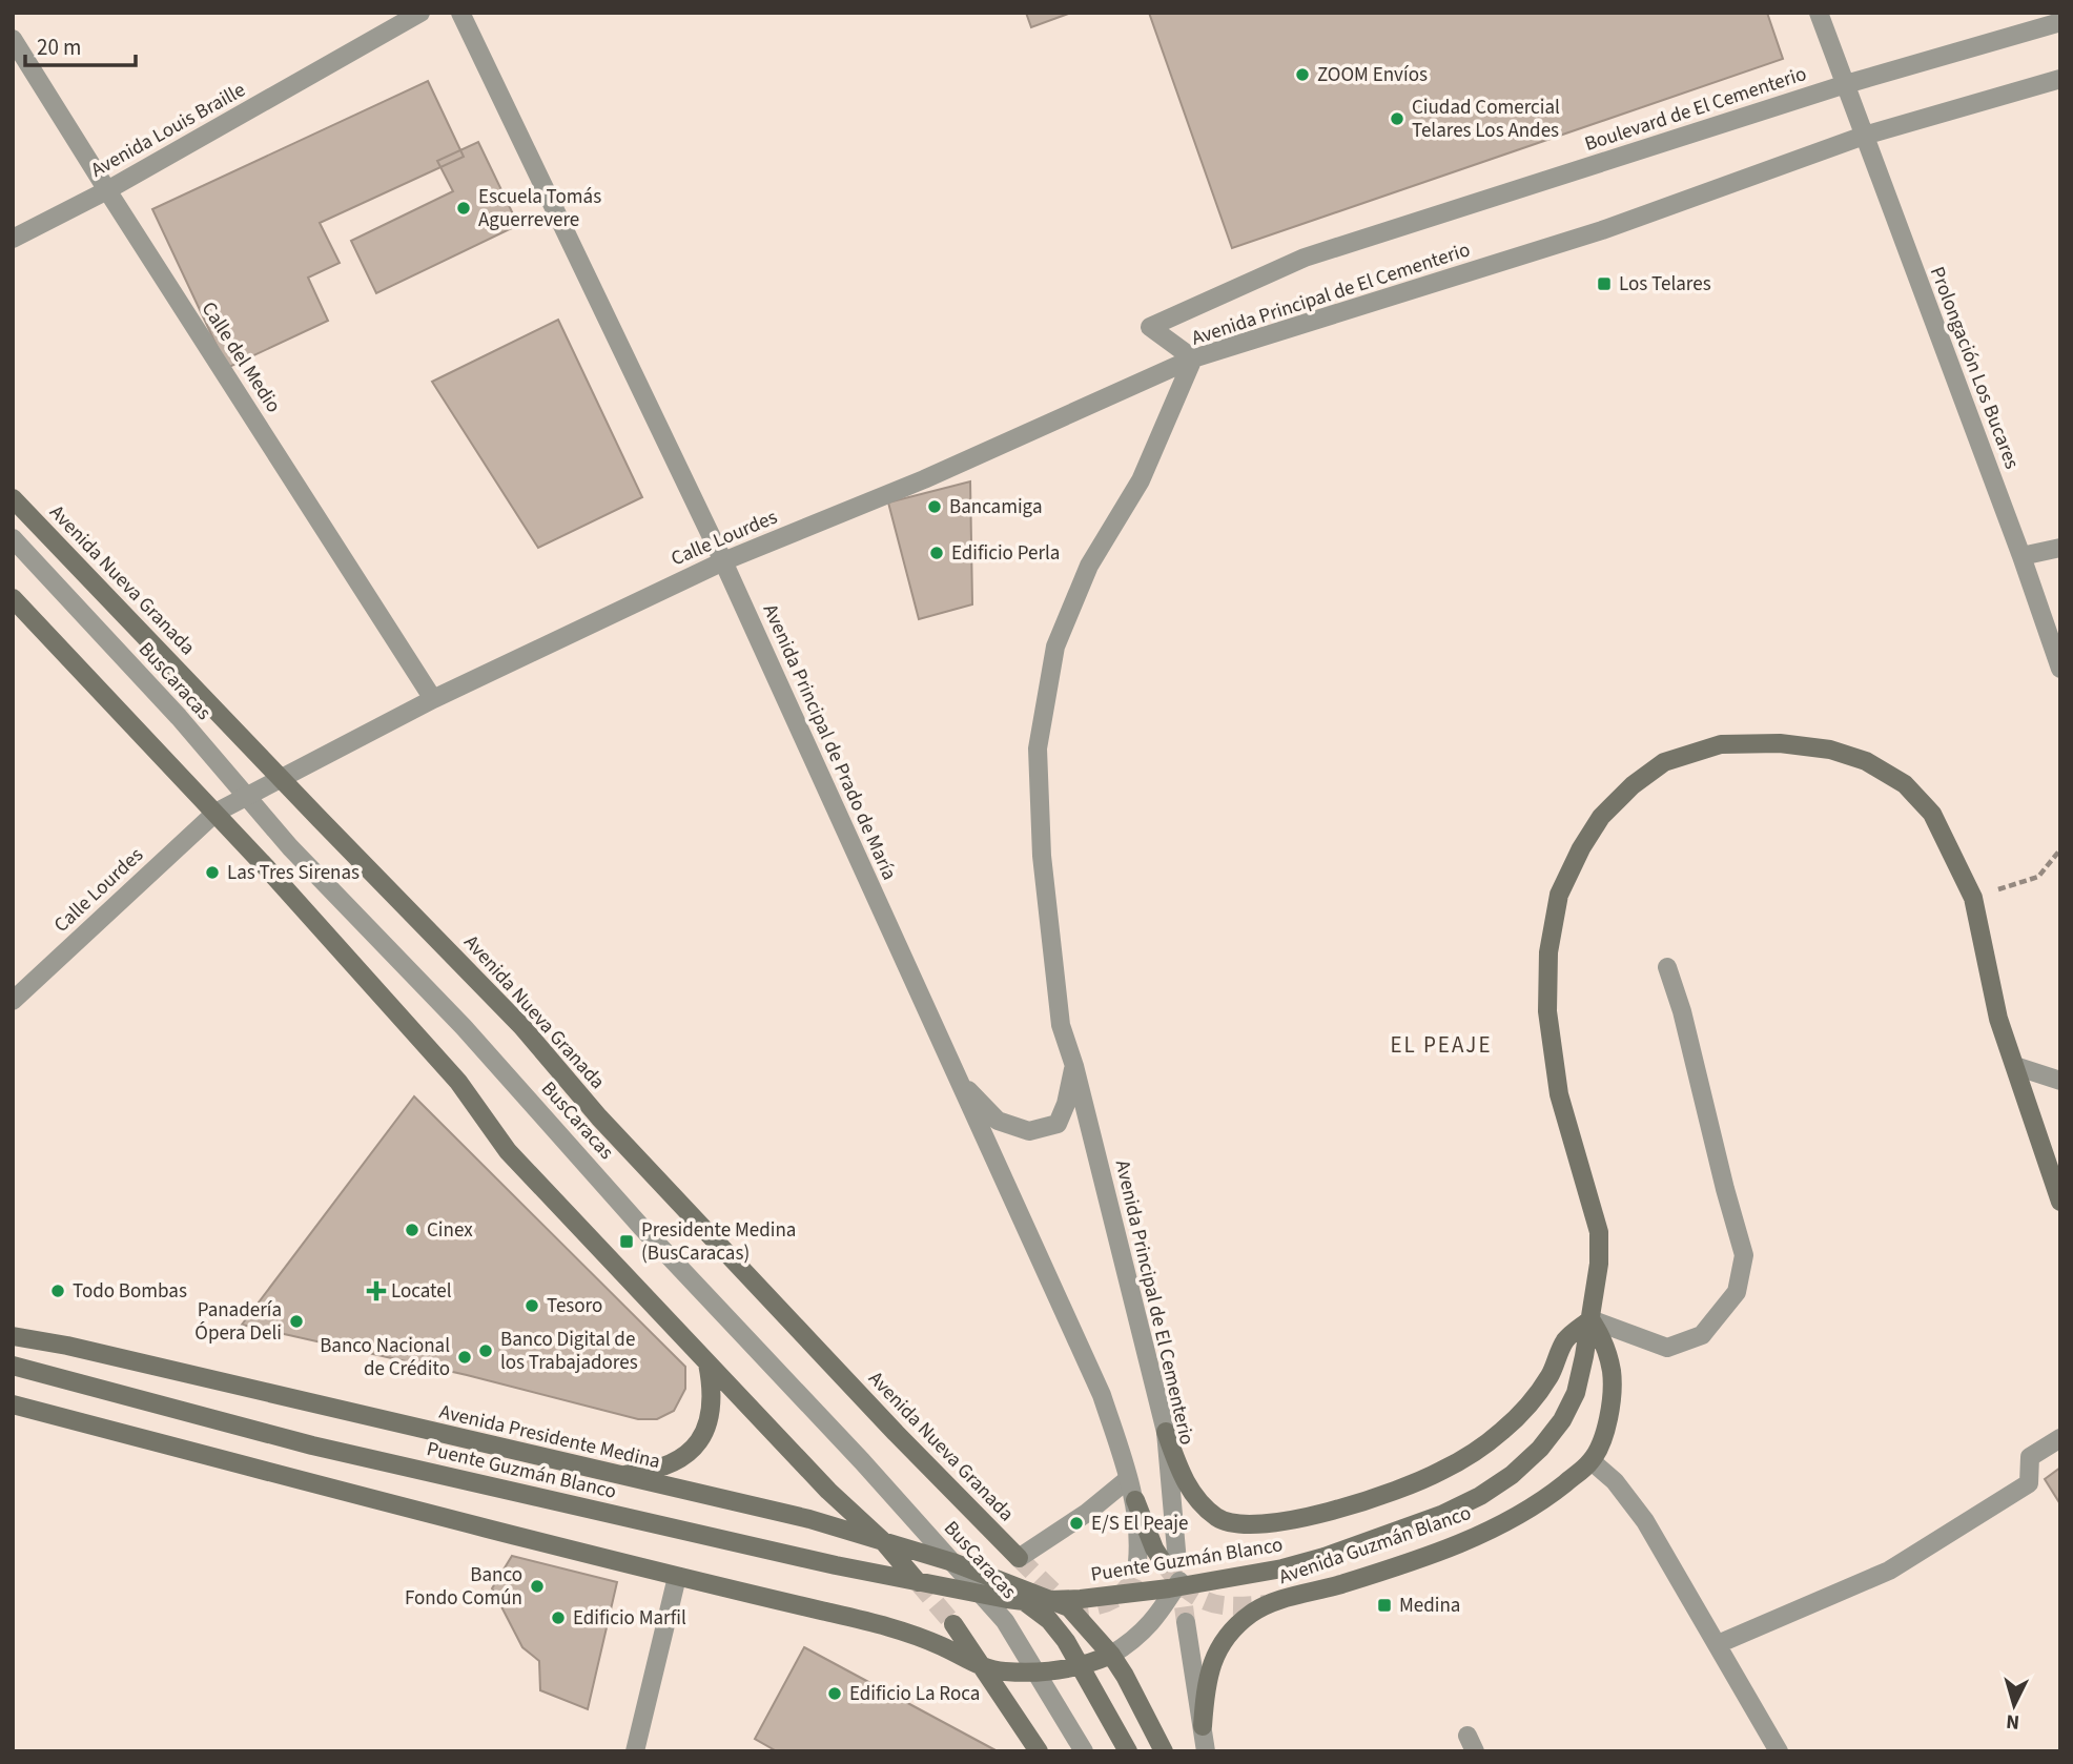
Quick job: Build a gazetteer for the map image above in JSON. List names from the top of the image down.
{
  "streets": {
    "street": [
      "Boulevard de El Cementerio",
      "Avenida Louis Braille",
      "Avenida Principal de El Cementerio",
      "Calle del Medio",
      "Prolongación Los Bucares",
      "Calle Lourdes",
      "Avenida Nueva Granada",
      "BusCaracas",
      "Avenida Principal de Prado de María",
      "Avenida Presidente Medina",
      "Puente Guzmán Blanco",
      "Avenida Guzmán Blanco"
    ]
  },
  "crossings": [
    ["Boulevard de El Cementerio", "Avenida Principal de El Cementerio"],
    ["Boulevard de El Cementerio", "Prolongación Los Bucares"],
    ["Boulevard de El Cementerio", "Calle Lourdes"],
    ["Avenida Louis Braille", "Calle del Medio"],
    ["Avenida Principal de El Cementerio", "Prolongación Los Bucares"],
    ["Avenida Principal de El Cementerio", "Calle Lourdes"],
    ["Avenida Principal de El Cementerio", "Avenida Principal de Prado de María"],
    ["Calle del Medio", "Calle Lourdes"],
    ["Calle Lourdes", "Avenida Nueva Granada"],
    ["Calle Lourdes", "BusCaracas"],
    ["Calle Lourdes", "Avenida Principal de Prado de María"],
    ["Avenida Nueva Granada", "Avenida Principal de Prado de María"],
    ["BusCaracas", "Avenida Presidente Medina"],
    ["Puente Guzmán Blanco", "Avenida Guzmán Blanco"]
  ],
  "districts": ["EL PEAJE"],
  "places": {
    "other": [
      "ZOOM Envíos",
      "Ciudad Comercial Telares Los Andes",
      "Escuela Tomás Aguerrevere",
      "Bancamiga",
      "Edificio Perla",
      "Las Tres Sirenas",
      "Cinex",
      "Todo Bombas",
      "Tesoro",
      "Panadería Ópera Deli",
      "Banco Digital de los Trabajadores",
      "Banco Nacional de Crédito",
      "E/S El Peaje",
      "Banco Fondo Común",
      "Edificio Marfil",
      "Edificio La Roca"
    ],
    "transit": ["Los Telares", "Presidente Medina (BusCaracas)", "Medina"],
    "health": ["Locatel"]
  },
  "scale_bar": "20 m",
  "north": "bottom"
}
